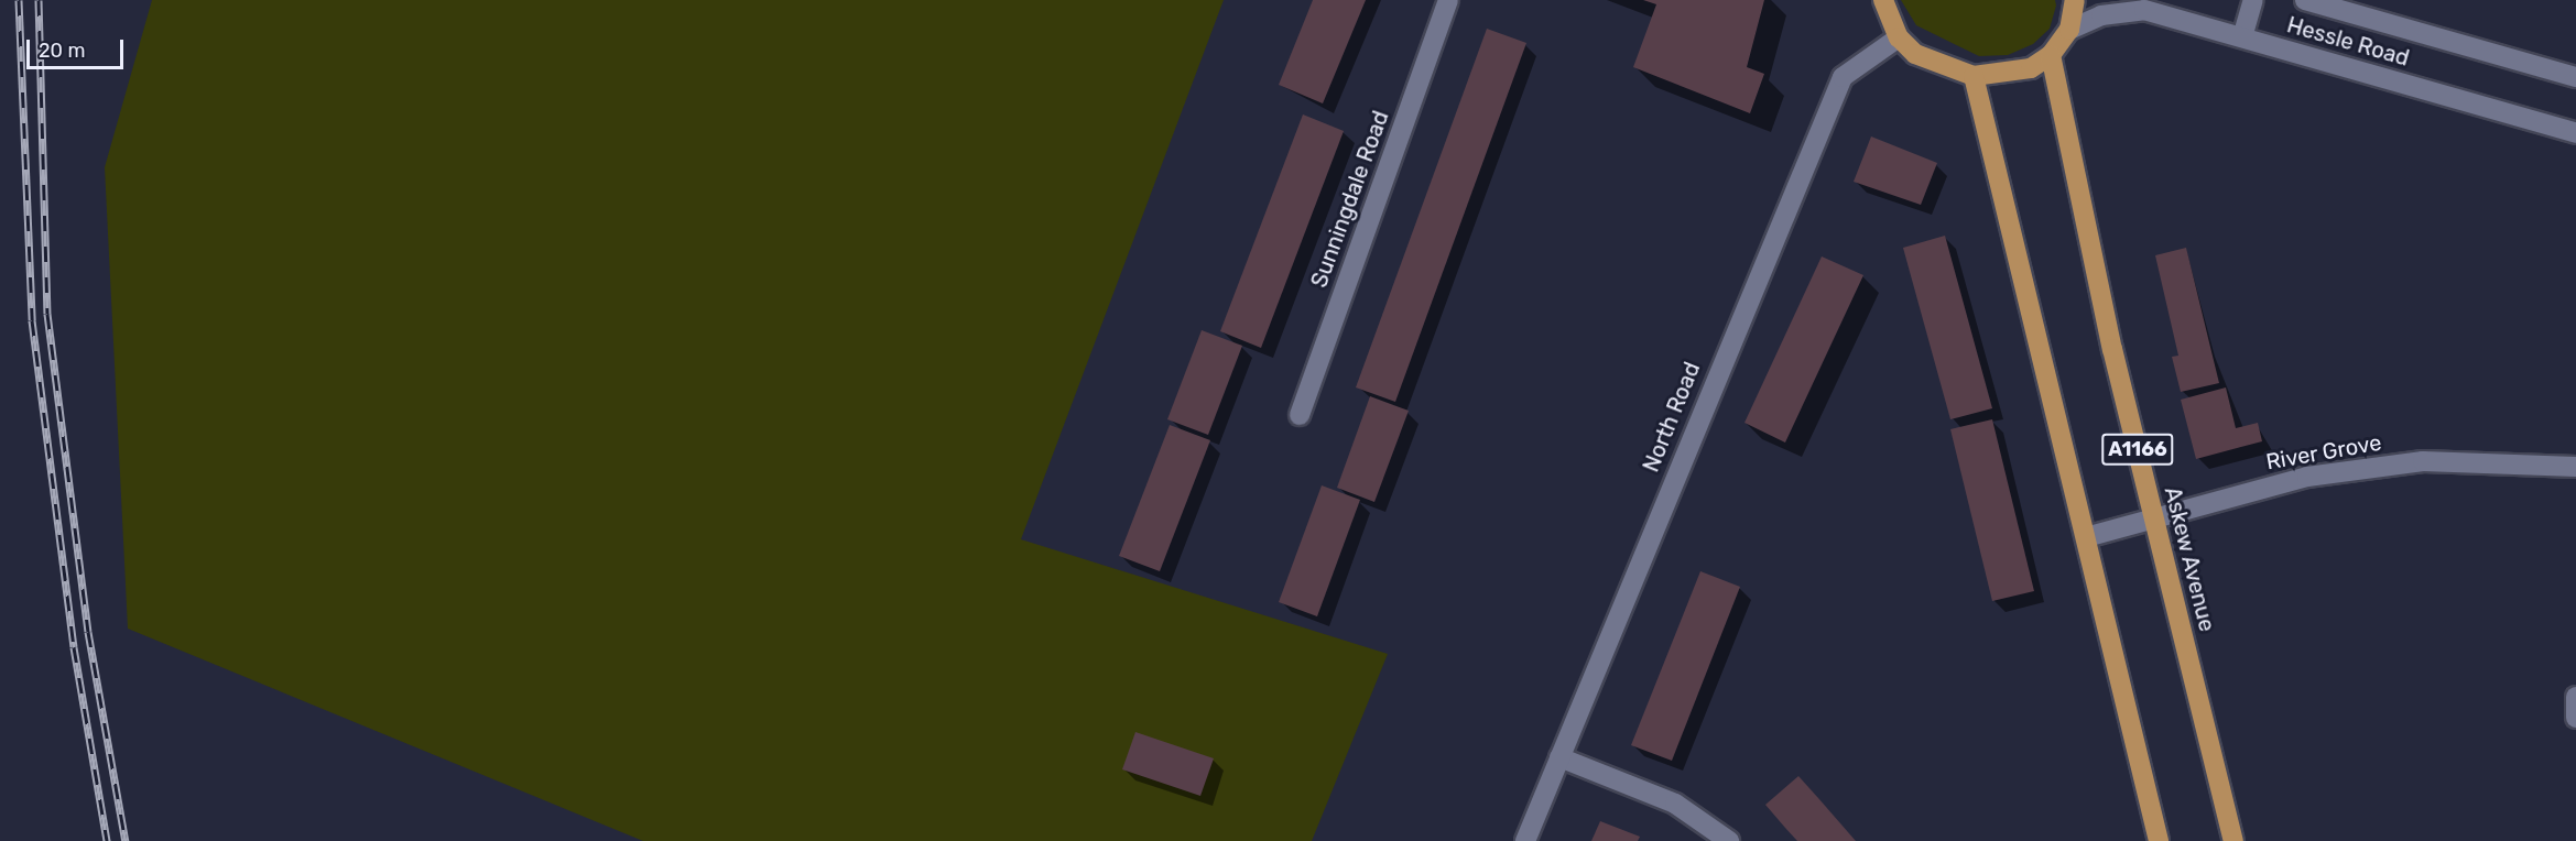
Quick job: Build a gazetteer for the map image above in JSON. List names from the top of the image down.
{
  "streets": {
    "main road": ["A1166", "Askew Avenue"],
    "street": [
      "Hessle Road",
      "Sunningdale Road",
      "North Road",
      "River Grove"
    ]
  },
  "crossings": [
    ["A1166", "River Grove"],
    ["River Grove", "Askew Avenue"]
  ],
  "scale_bar": "20 m"
}
